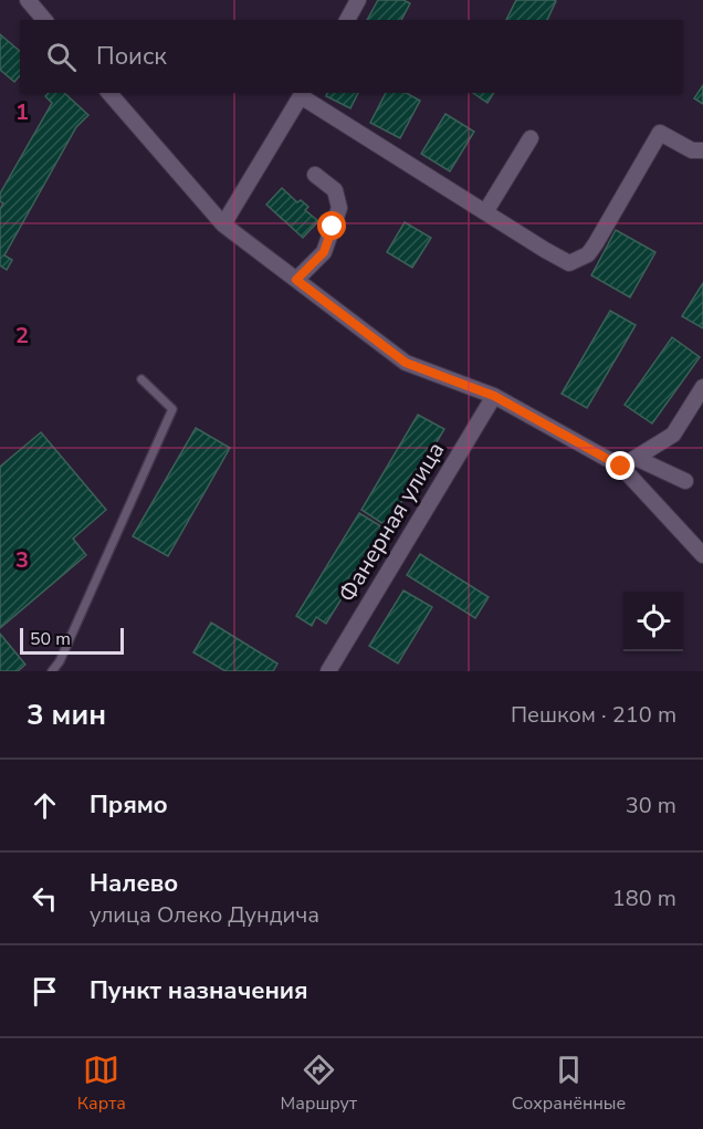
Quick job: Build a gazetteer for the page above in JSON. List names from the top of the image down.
{
  "streets": {
    "street": ["Фанерная улица"]
  },
  "scale_bar": "50 m",
  "page": {
    "search": "Поиск",
    "scale": "50 m",
    "heading": ["3 мин", "Пешком · 210 m"],
    "list": [
      ["Прямо", "30 m"],
      ["Налево", "улица Олеко Дундича", "180 m"],
      "Пункт назначения"
    ],
    "nav": ["Карта", "Маршрут", "Сохранённые"]
  },
  "grid": {
    "rows": ["1", "2", "3"]
  }
}
